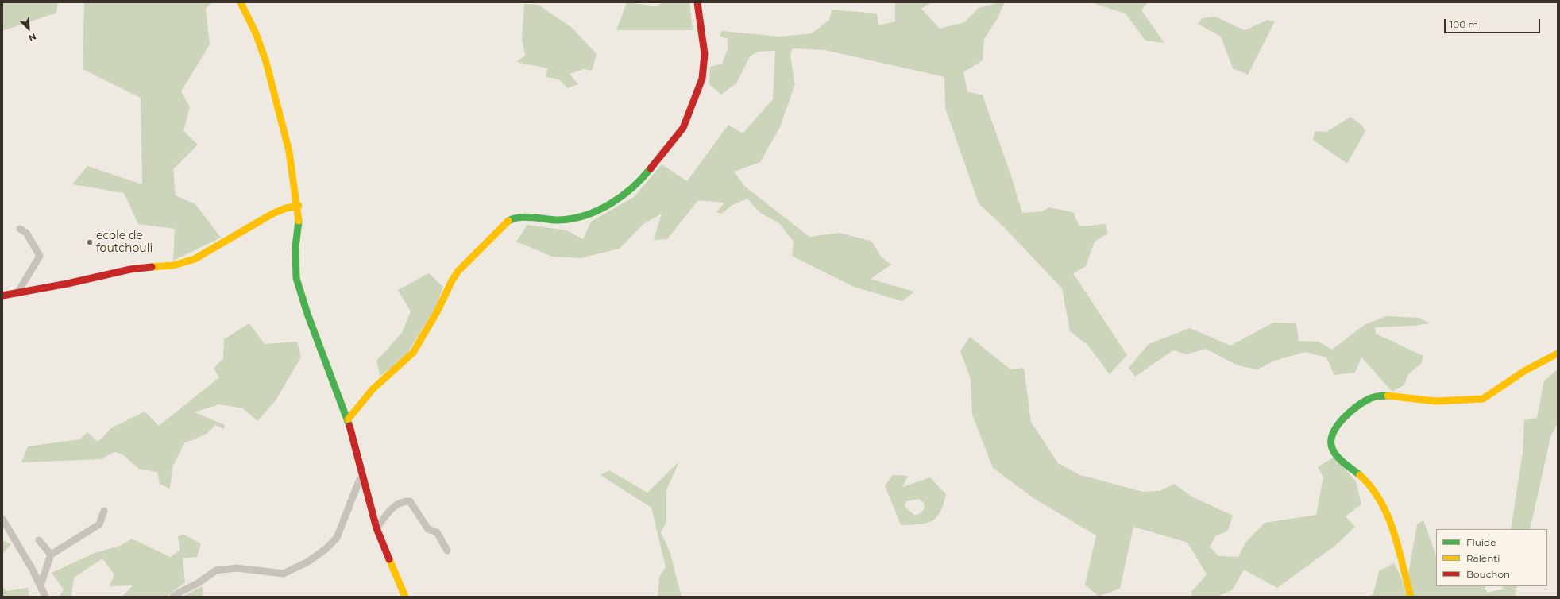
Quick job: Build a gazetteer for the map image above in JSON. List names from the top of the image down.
{
  "places": ["ecole de foutchouli"],
  "legend": ["Fluide", "Ralenti", "Bouchon"],
  "scale_bar": "100 m",
  "north": "bottom right"
}
